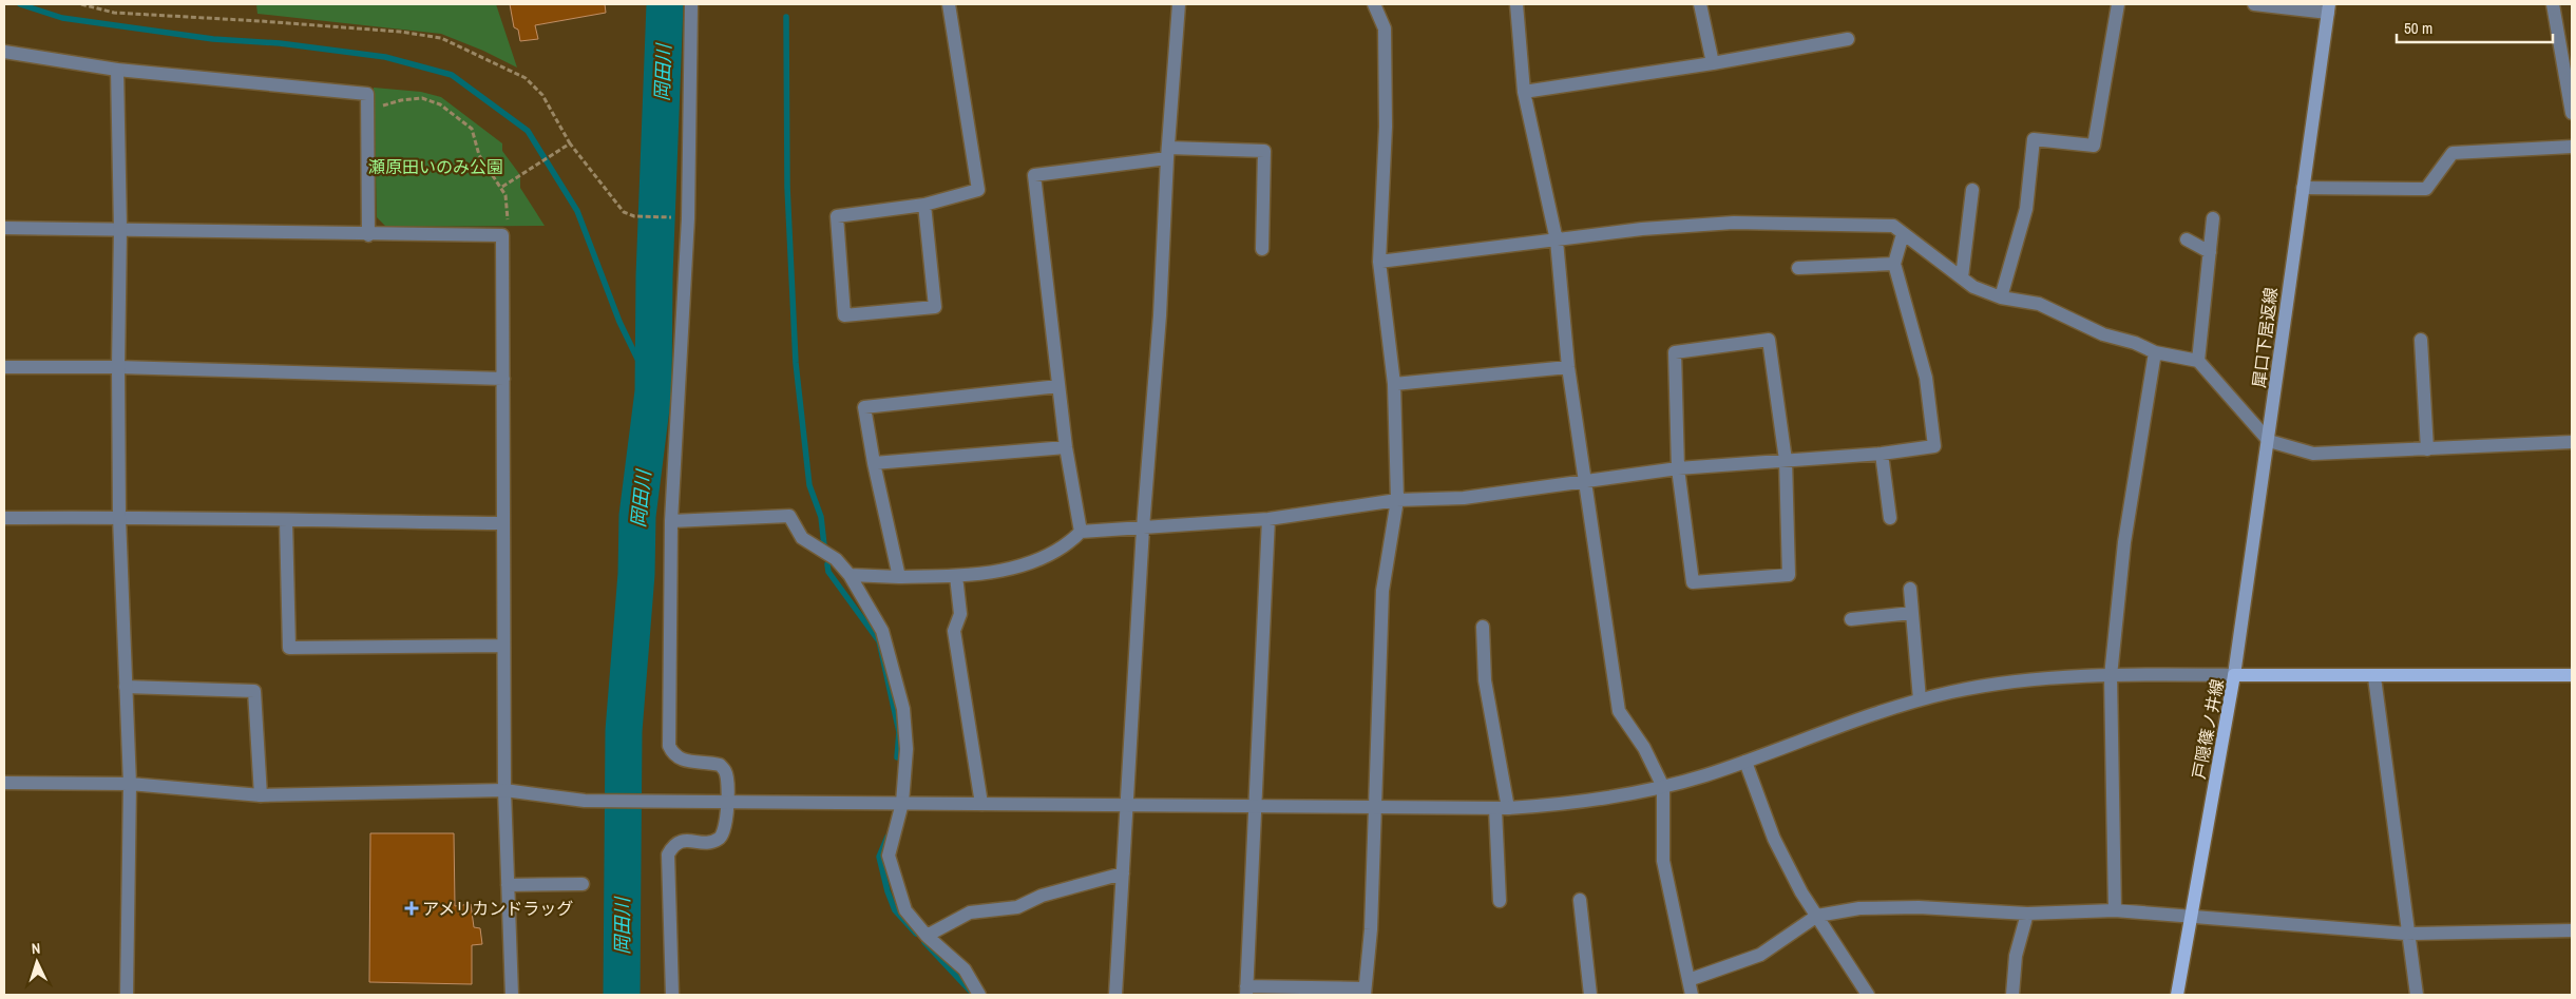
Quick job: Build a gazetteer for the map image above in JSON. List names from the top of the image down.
{
  "streets": {
    "main road": ["犀口下居返線", "戸隠篠ノ井線"]
  },
  "crossings": [
    ["犀口下居返線", "戸隠篠ノ井線"]
  ],
  "water": ["岡田川"],
  "parks": ["瀬原田いのみ公園"],
  "places": {
    "health": ["アメリカンドラッグ"]
  },
  "scale_bar": "50 m",
  "north": "top"
}
